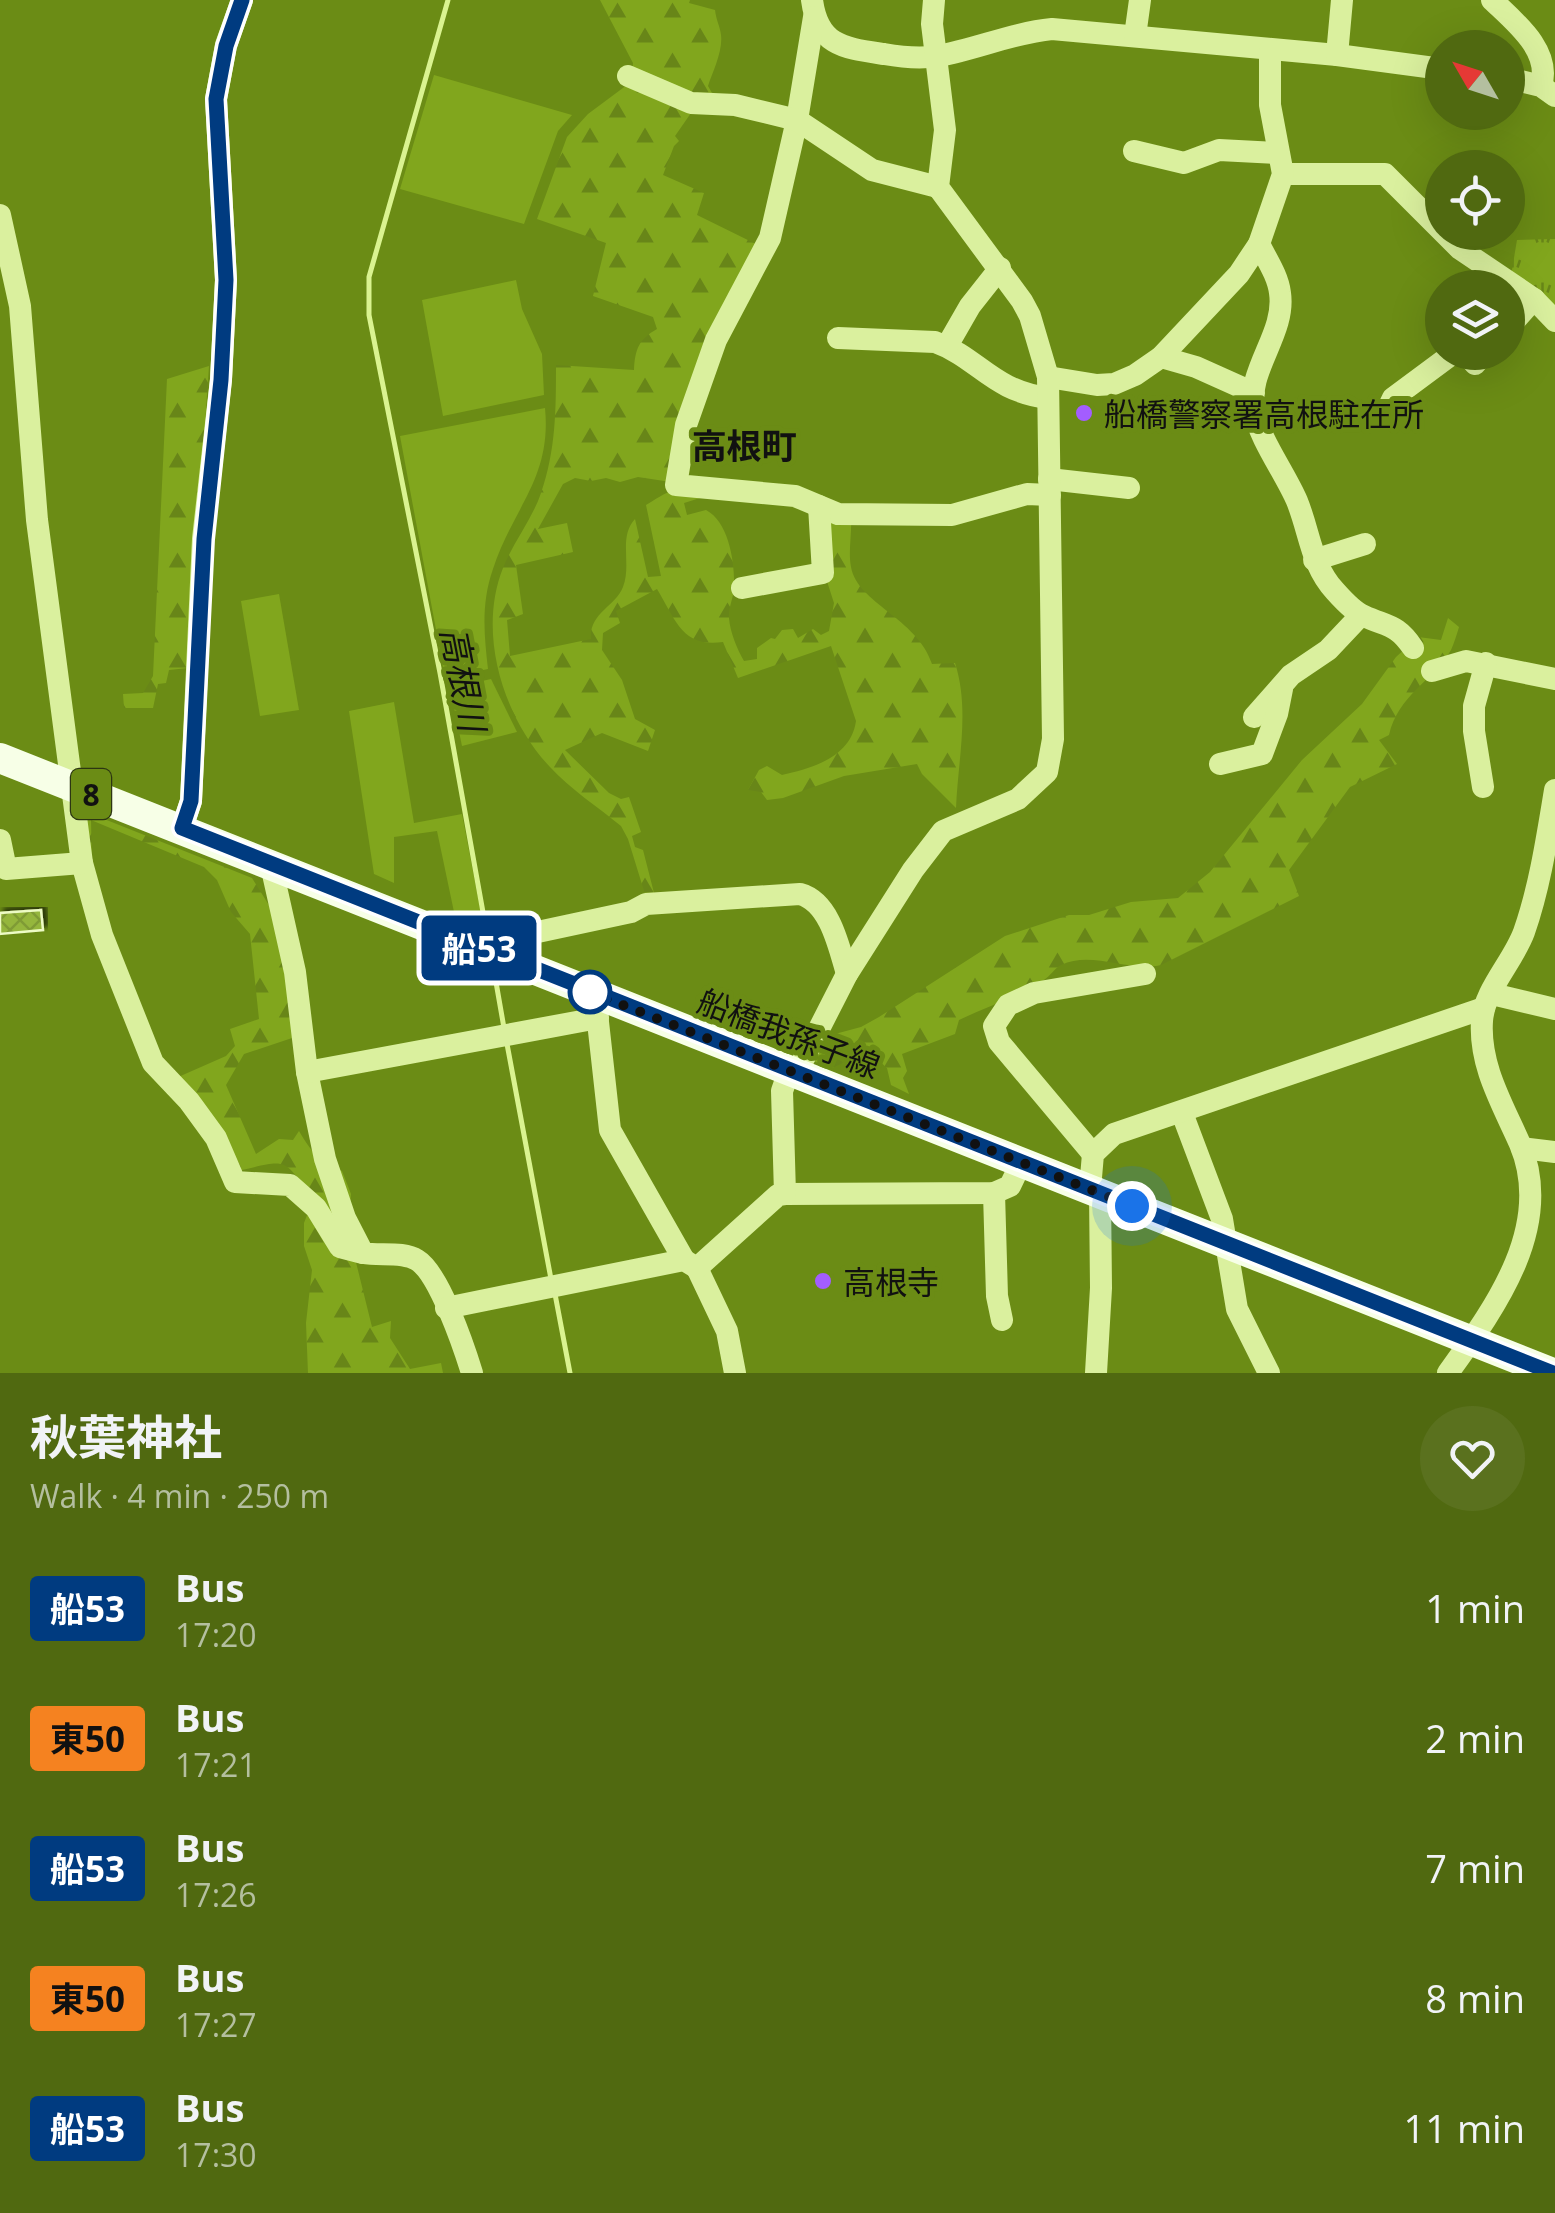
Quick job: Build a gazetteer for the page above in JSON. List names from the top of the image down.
{
  "streets": {
    "main road": ["8", "船橋我孫子線"]
  },
  "districts": ["高根町"],
  "water": ["高根川"],
  "places": ["船橋警察署高根駐在所", "高根寺"],
  "lines": ["bus line 船53"],
  "north": "top left",
  "page": {
    "on_map": "船53",
    "heading": ["秋葉神社", "Walk · 4 min · 250 m"],
    "list": [
      {
        "mark": "船53",
        "name": "Bus",
        "note": "17:20",
        "value": "1 min"
      },
      {
        "mark": "東50",
        "name": "Bus",
        "note": "17:21",
        "value": "2 min"
      },
      {
        "mark": "船53",
        "name": "Bus",
        "note": "17:26",
        "value": "7 min"
      },
      {
        "mark": "東50",
        "name": "Bus",
        "note": "17:27",
        "value": "8 min"
      },
      {
        "mark": "船53",
        "name": "Bus",
        "note": "17:30",
        "value": "11 min"
      }
    ]
  }
}
